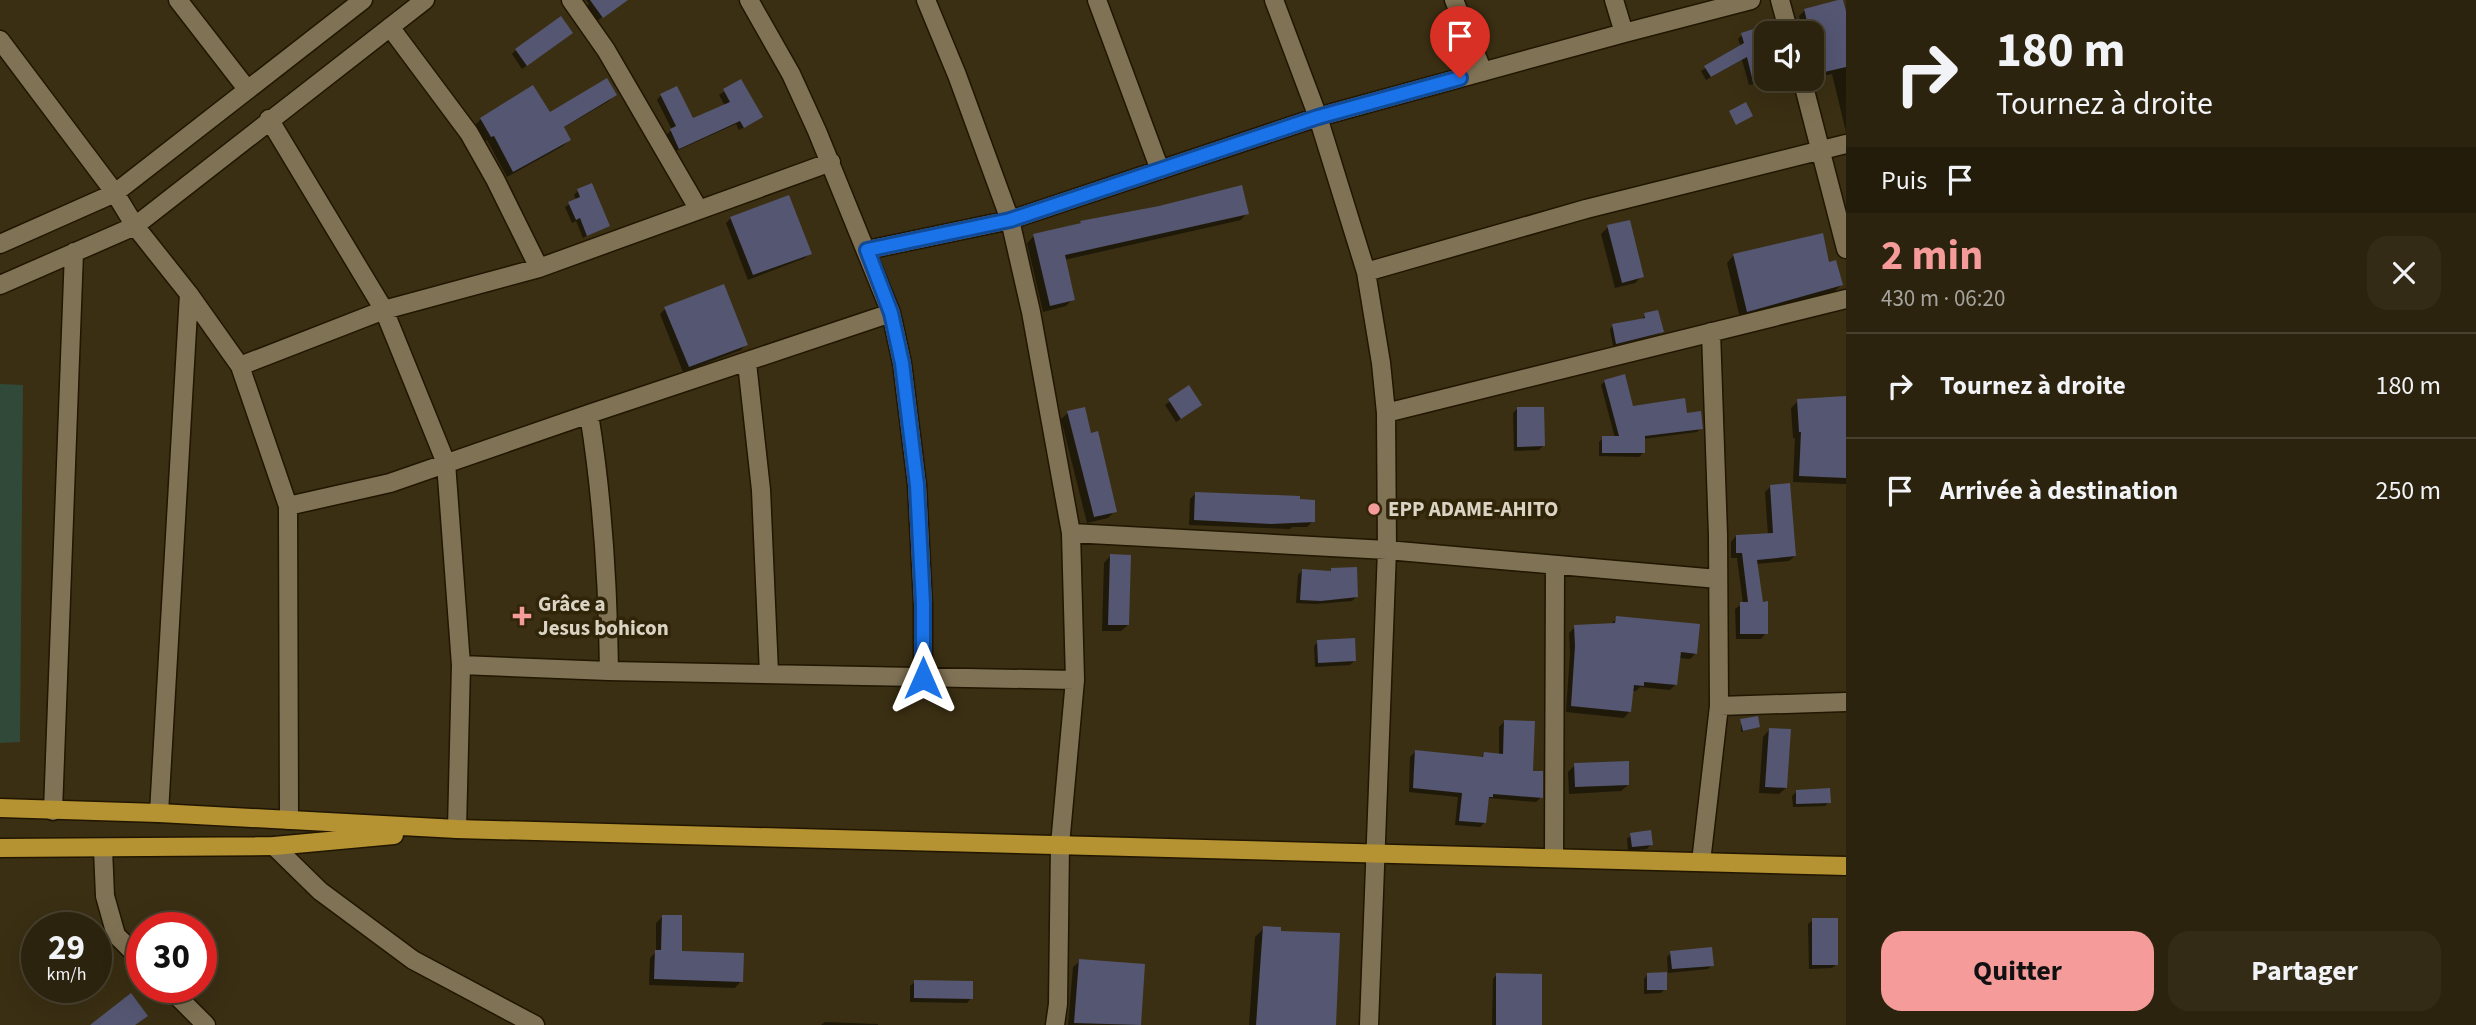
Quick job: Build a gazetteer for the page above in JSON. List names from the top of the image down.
{
  "places": {
    "other": ["EPP ADAME-AHITO"],
    "health": ["Grâce a Jesus bohicon"]
  },
  "page": {
    "turn": ["180 m", "Tournez à droite"],
    "then": "Puis",
    "heading": ["2 min", "430 m · 06:20"],
    "list": [
      {
        "name": "Tournez à droite",
        "value": "180 m"
      },
      {
        "name": "Arrivée à destination",
        "value": "250 m"
      }
    ],
    "speed": "29 km/h",
    "limit": "30",
    "buttons": ["Quitter", "Partager"]
  }
}
